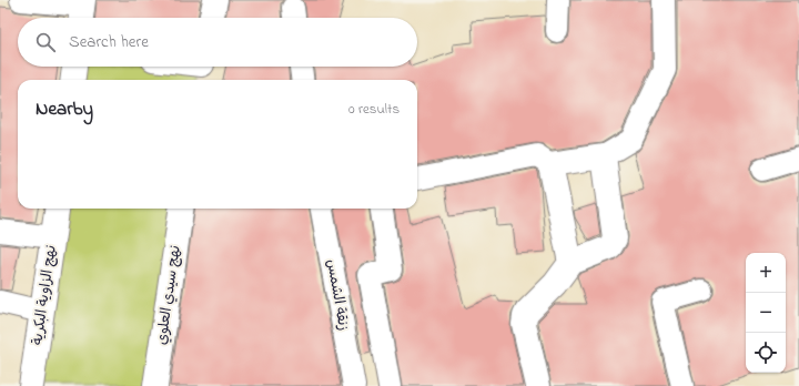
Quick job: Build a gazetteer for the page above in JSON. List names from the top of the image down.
{
  "streets": {
    "street": ["نهج الزاوية البكرية", "نهج سيدي العلوي", "زنقة الشمس"]
  },
  "page": {
    "search": "Search here",
    "heading": ["Nearby", "0 results"],
    "map_buttons": ["+", "−"]
  }
}
